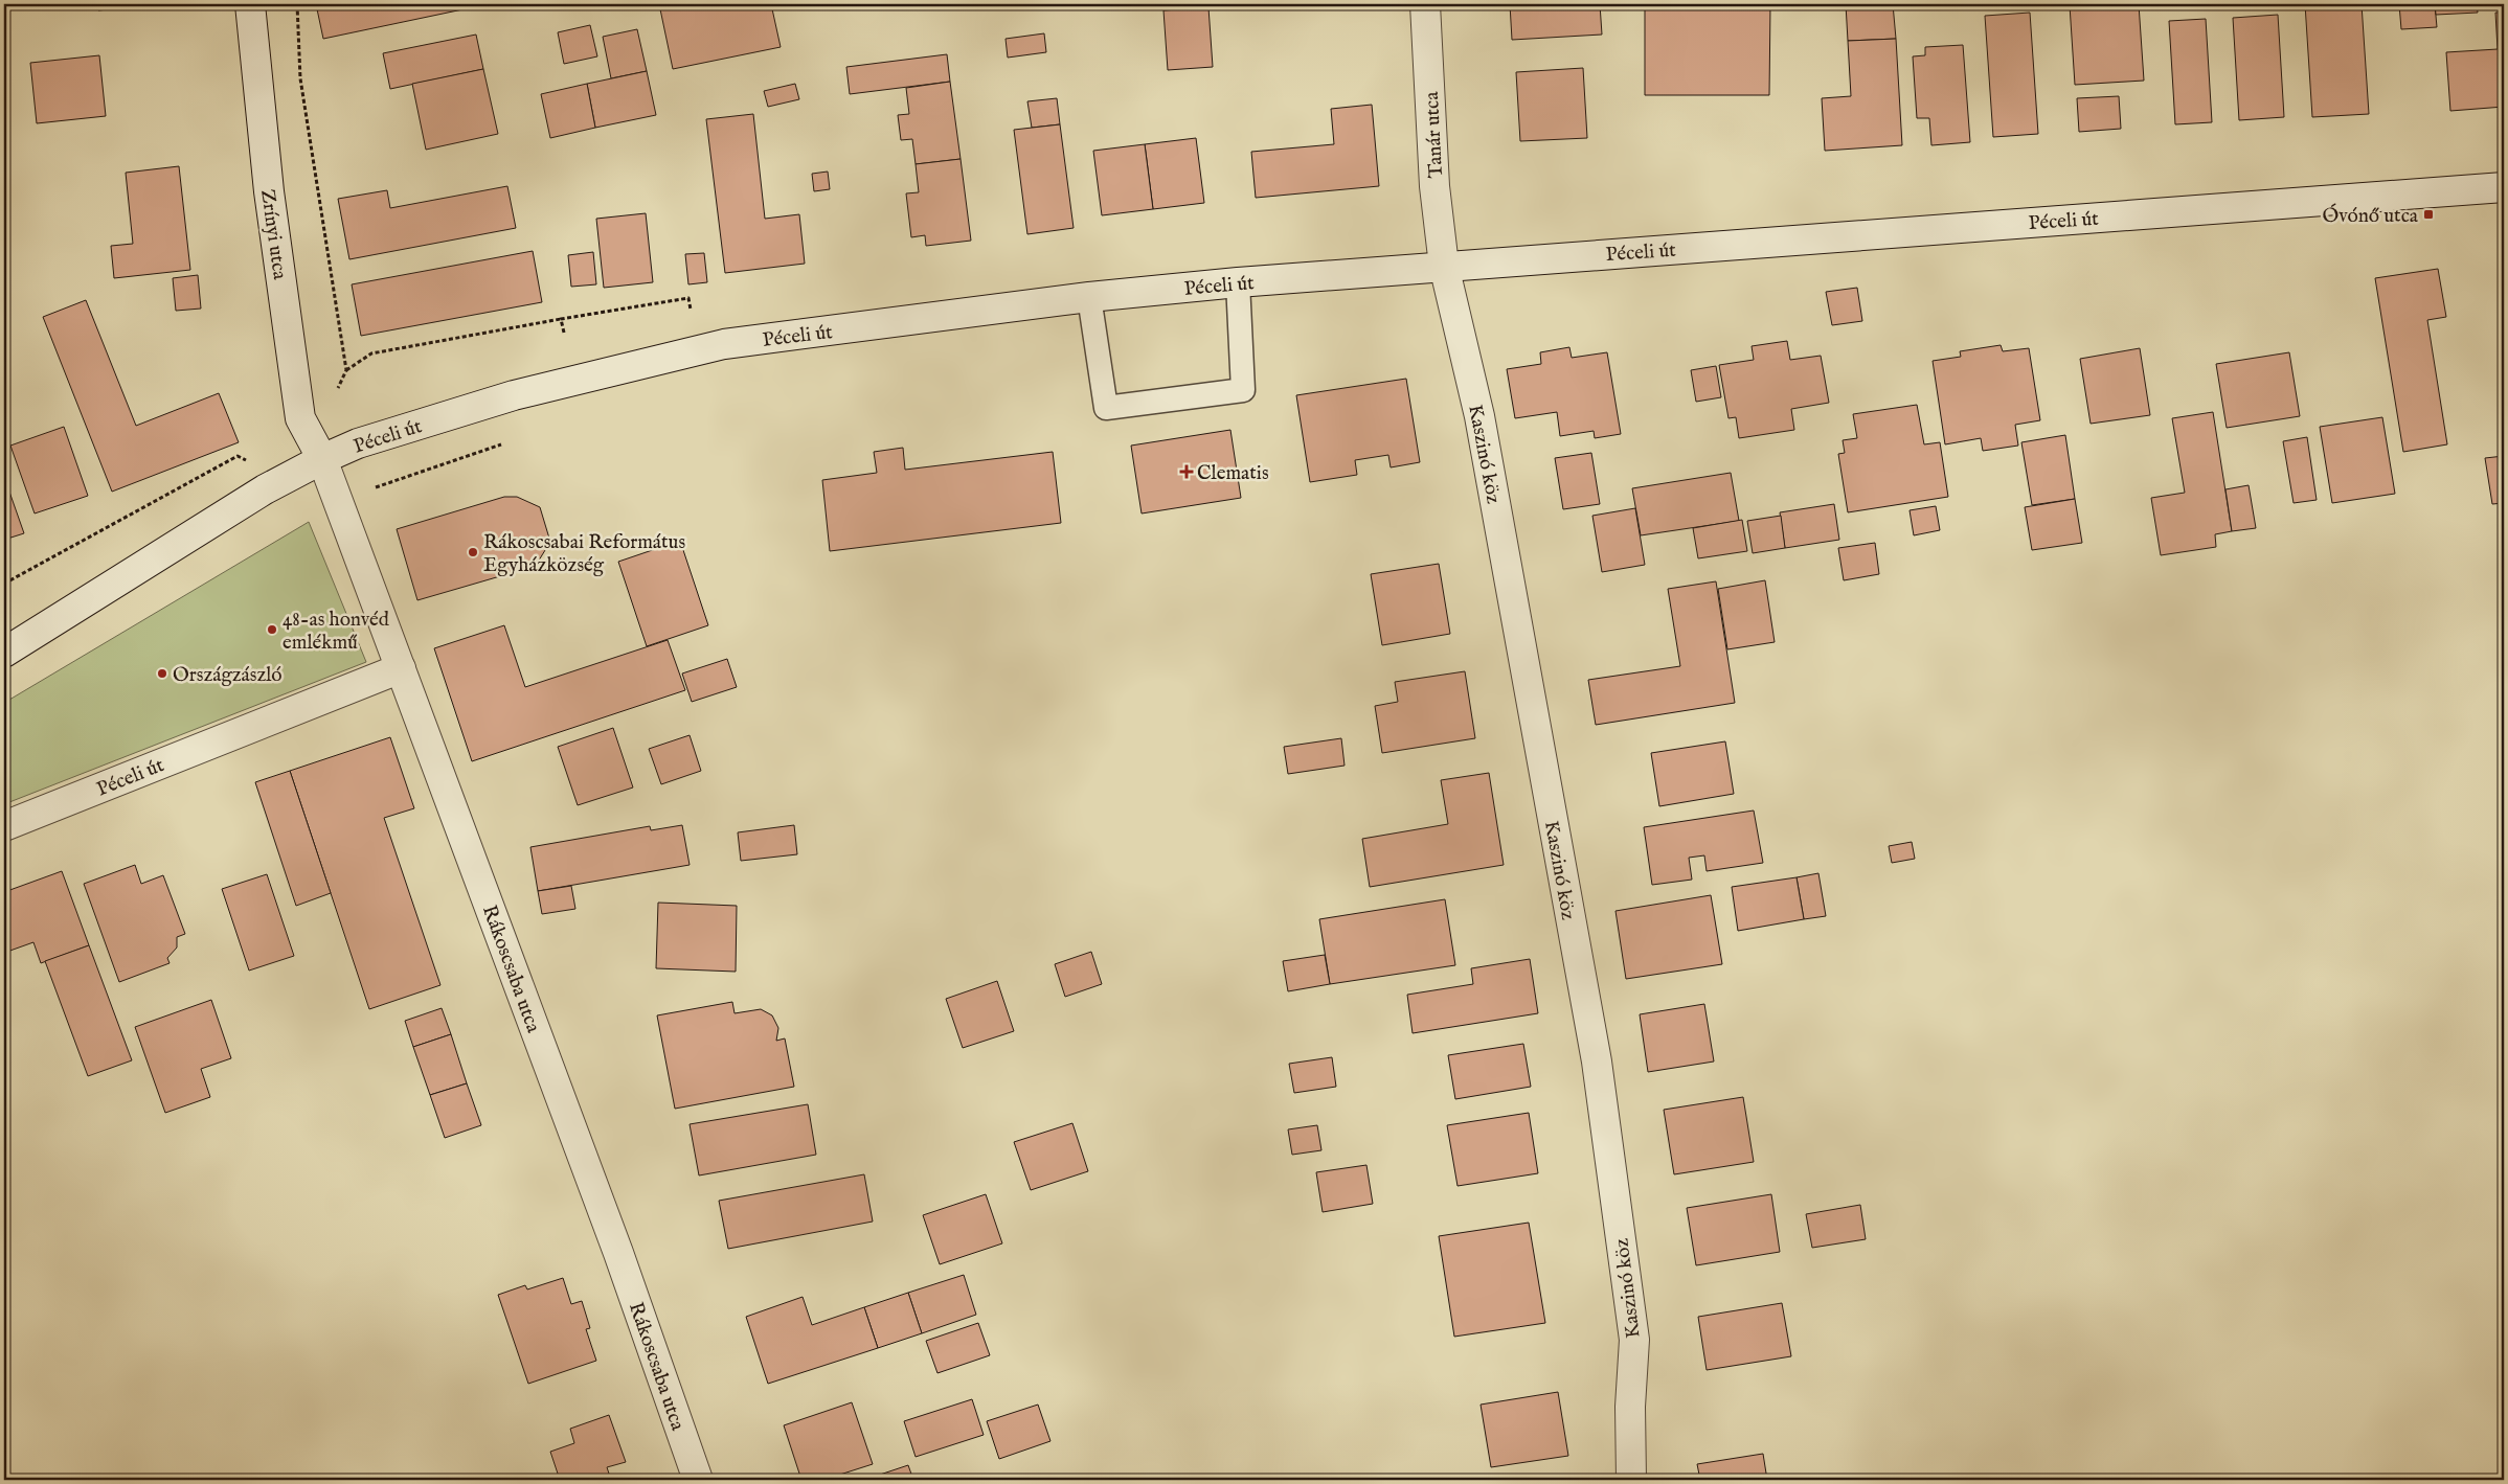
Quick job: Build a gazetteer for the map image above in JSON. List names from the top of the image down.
{
  "streets": {
    "main road": [
      "Tanár utca",
      "Péceli út",
      "Zrínyi utca",
      "Kaszinó köz",
      "Rákoscsaba utca"
    ]
  },
  "crossings": [
    ["Tanár utca", "Péceli út"],
    ["Tanár utca", "Kaszinó köz"],
    ["Péceli út", "Zrínyi utca"],
    ["Péceli út", "Kaszinó köz"],
    ["Péceli út", "Rákoscsaba utca"],
    ["Zrínyi utca", "Rákoscsaba utca"]
  ],
  "places": {
    "transit": ["Óvónő utca"],
    "health": ["Clematis"],
    "other": ["Rákoscsabai Református Egyházközség", "48-as honvéd emlékmű", "Országzászló"]
  }
}
